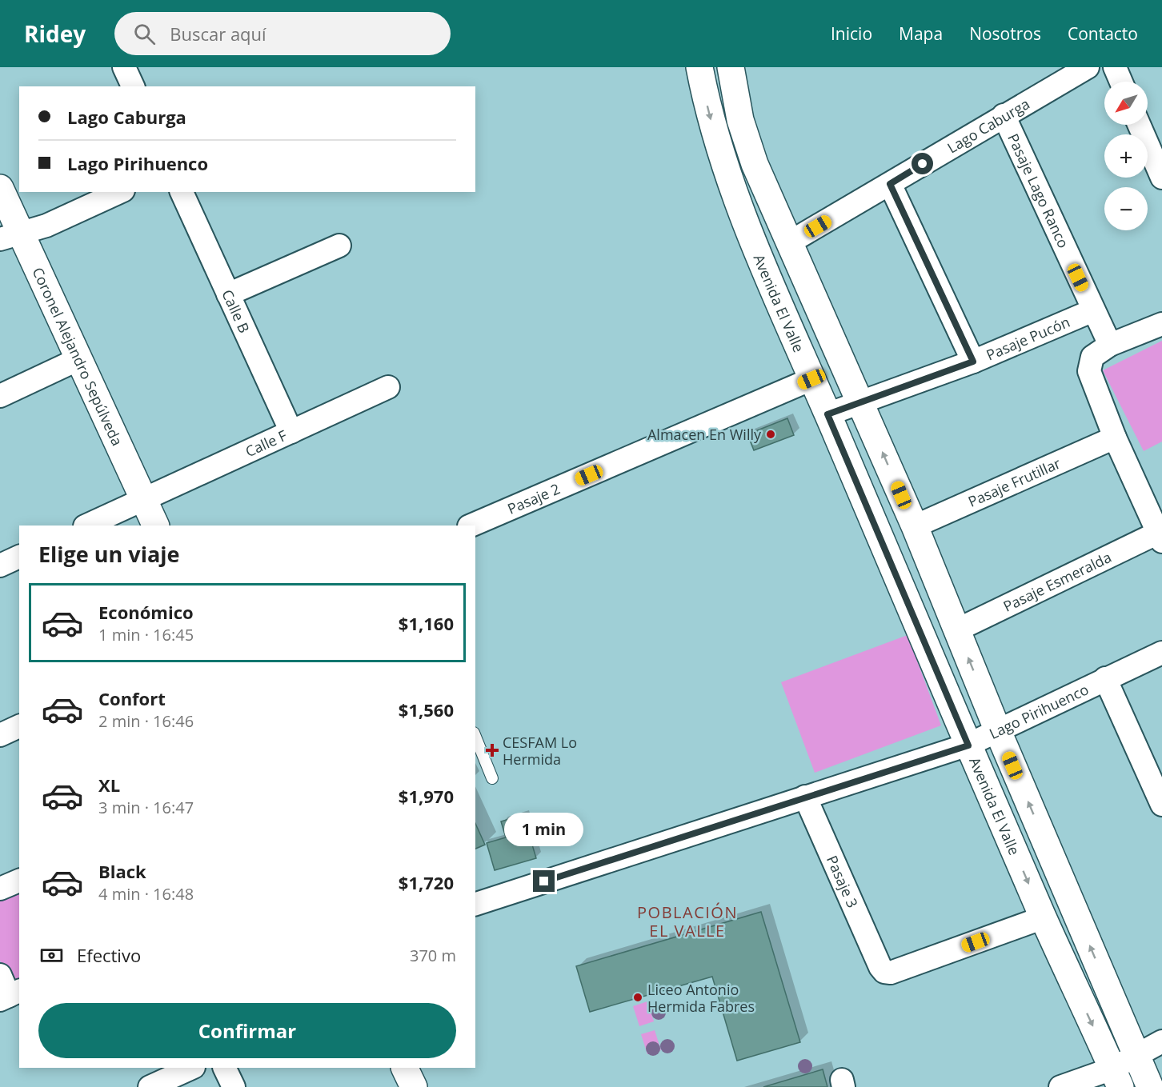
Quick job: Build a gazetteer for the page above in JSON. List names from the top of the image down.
{
  "streets": {
    "street": [
      "Lago Caburga",
      "Pasaje Lago Ranco",
      "Avenida El Valle",
      "Calle B",
      "Pasaje Pucón",
      "Coronel Alejandro Sepúlveda",
      "Calle F",
      "Pasaje Frutillar",
      "Pasaje 2",
      "Pasaje Esmeralda",
      "Lago Pirihuenco",
      "Pasaje 3"
    ]
  },
  "crossings": [
    ["Lago Caburga", "Pasaje Lago Ranco"],
    ["Pasaje Lago Ranco", "Pasaje Pucón"],
    ["Avenida El Valle", "Pasaje Pucón"],
    ["Avenida El Valle", "Pasaje 2"],
    ["Avenida El Valle", "Lago Pirihuenco"],
    ["Avenida El Valle", "Pasaje 3"],
    ["Calle B", "Calle F"],
    ["Coronel Alejandro Sepúlveda", "Calle F"],
    ["Lago Pirihuenco", "Pasaje 3"]
  ],
  "districts": ["POBLACIÓN EL VALLE"],
  "places": {
    "other": ["Almacen En Willy", "Liceo Antonio Hermida Fabres"],
    "health": ["CESFAM Lo Hermida"]
  },
  "north": "bottom left",
  "page": {
    "header": "Ridey",
    "search": "Buscar aquí",
    "nav": [
      "Inicio",
      "Mapa",
      "Nosotros",
      "Contacto"
    ],
    "map_buttons": ["+", "−"],
    "banner": ["Lago Caburga", "Lago Pirihuenco"],
    "heading": "Elige un viaje",
    "list": [
      {
        "name": "Económico",
        "note": "1 min · 16:45",
        "value": "$1,160"
      },
      {
        "name": "Confort",
        "note": "2 min · 16:46",
        "value": "$1,560"
      },
      {
        "name": "XL",
        "note": "3 min · 16:47",
        "value": "$1,970"
      },
      {
        "name": "Black",
        "note": "4 min · 16:48",
        "value": "$1,720"
      }
    ],
    "bubble": "1 min",
    "pay": ["Efectivo", "370 m"],
    "buttons": "Confirmar"
  }
}
